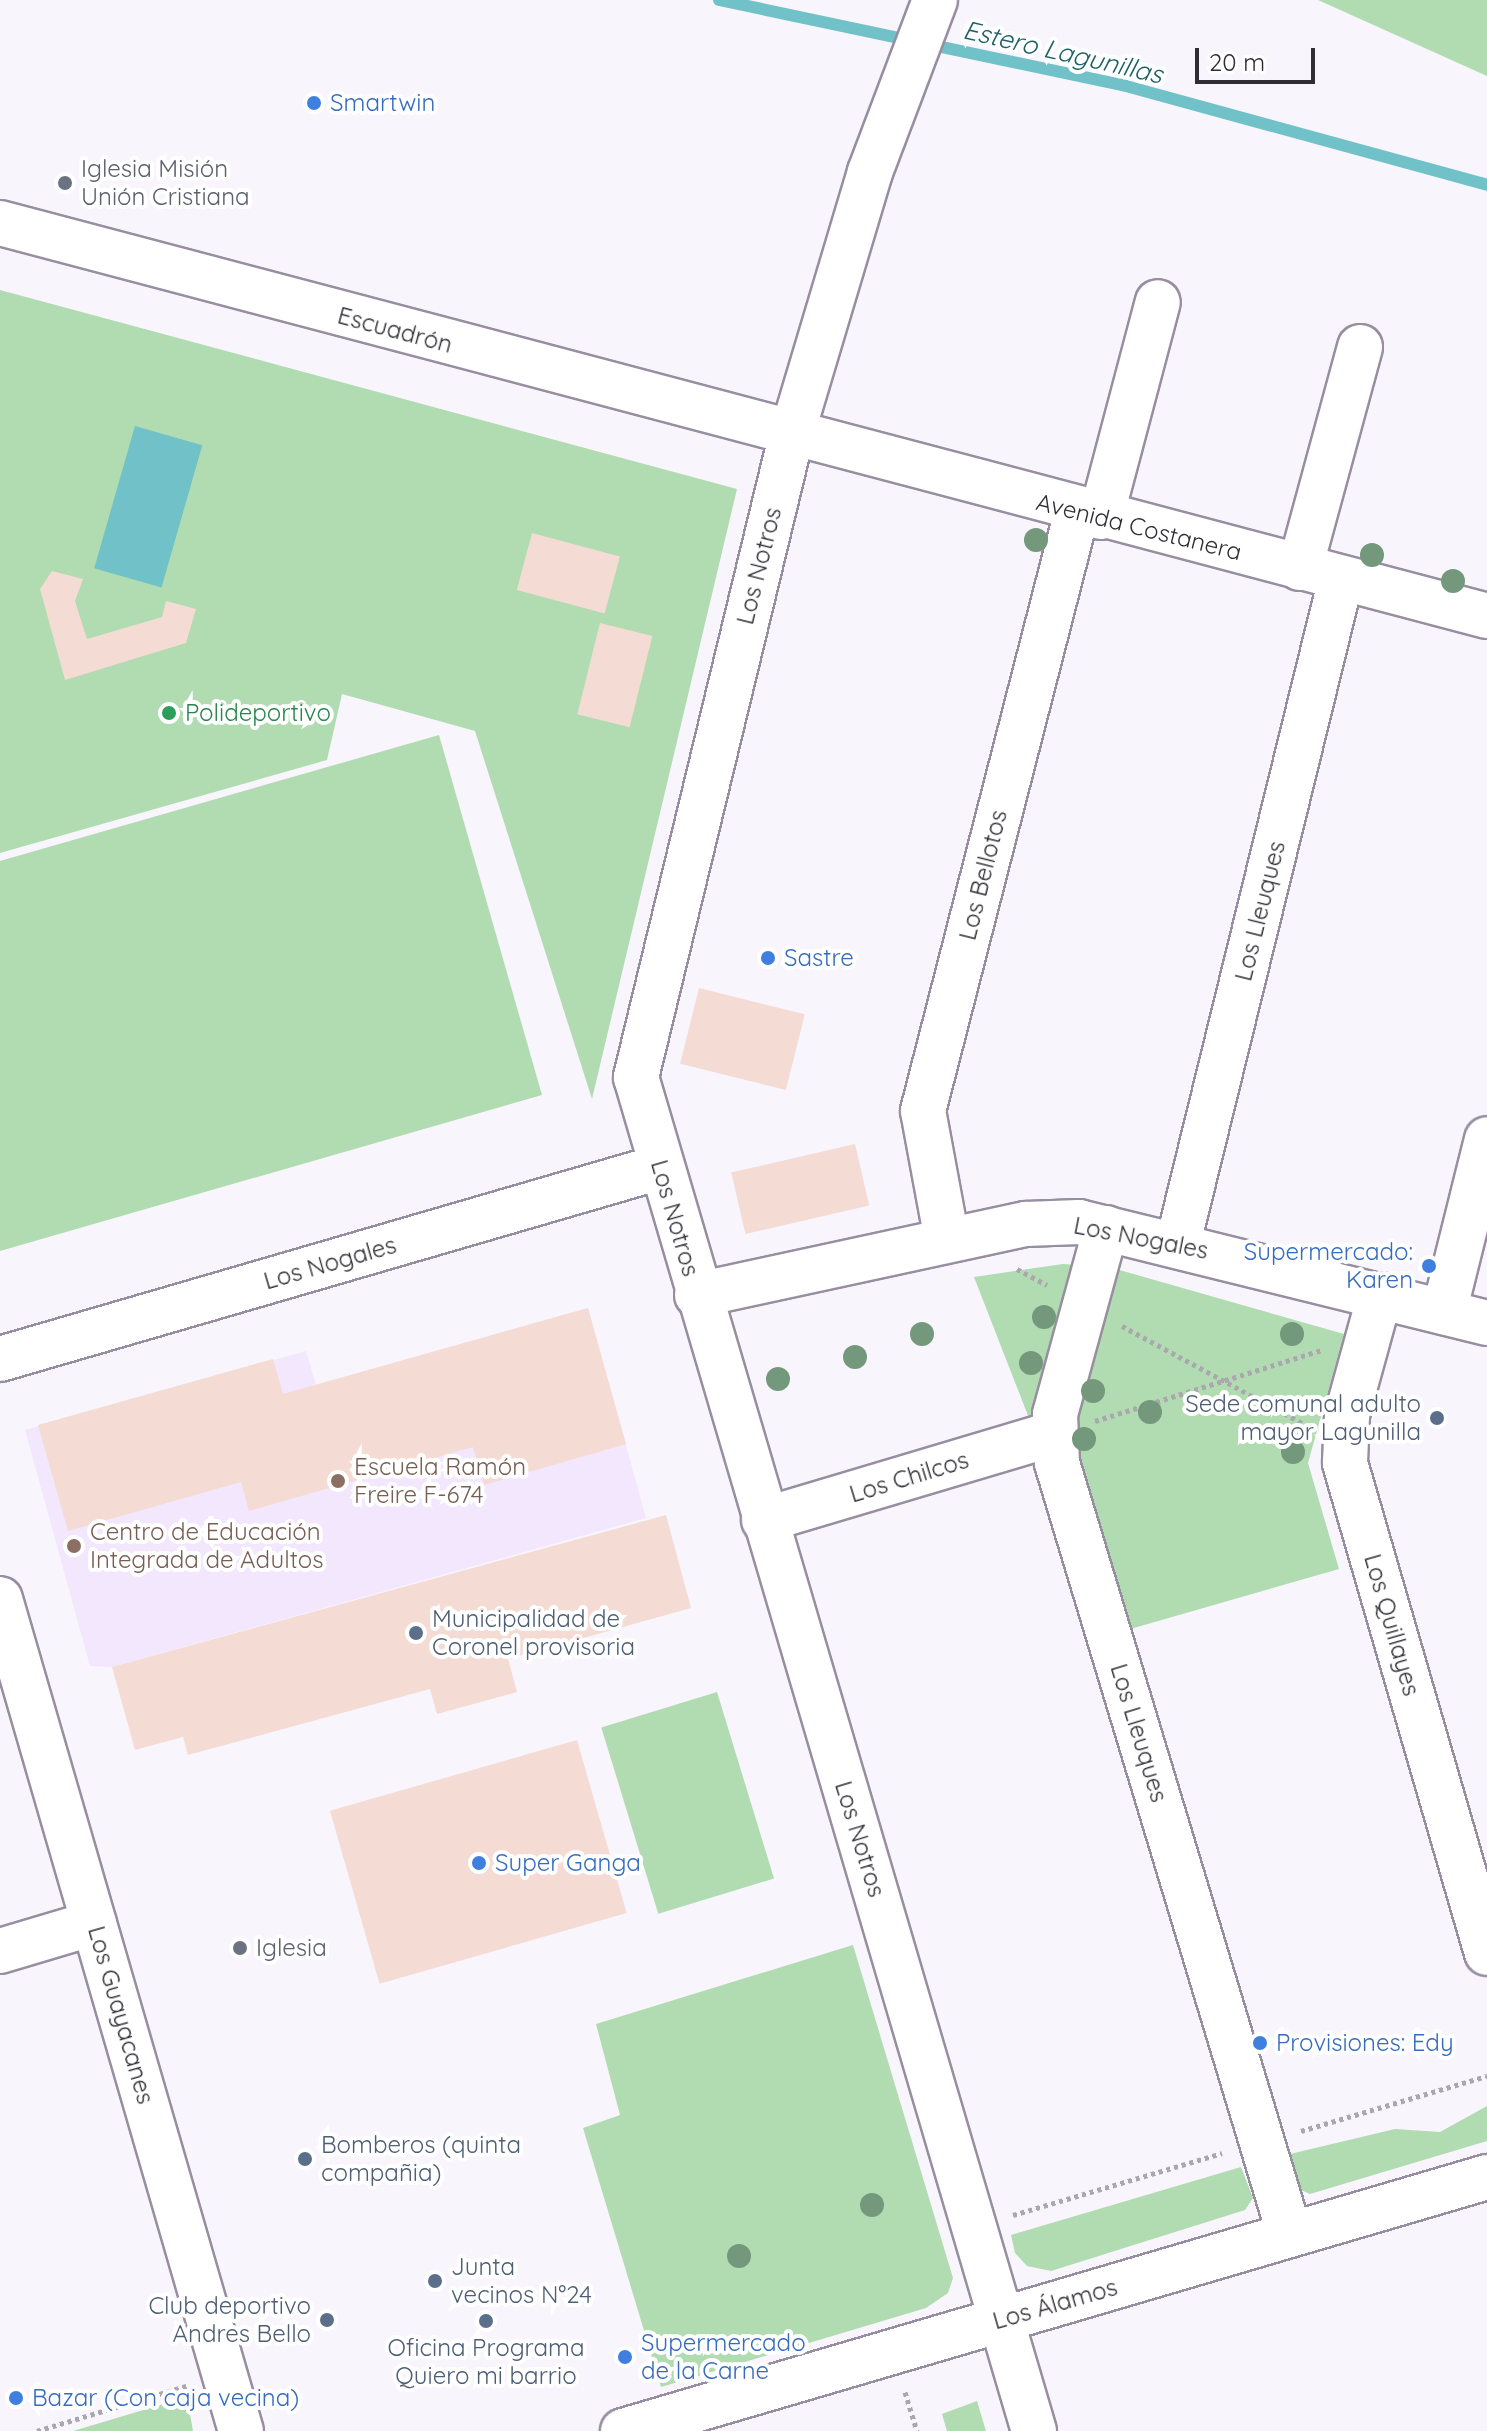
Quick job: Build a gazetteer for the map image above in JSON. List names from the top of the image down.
{
  "streets": {
    "street": [
      "Escuadrón",
      "Avenida Costanera",
      "Los Notros",
      "Los Bellotos",
      "Los Lleuques",
      "Los Nogales",
      "Los Chilcos",
      "Los Quillayes",
      "Los Guayacanes",
      "Los Álamos"
    ]
  },
  "crossings": [
    ["Escuadrón", "Avenida Costanera"],
    ["Escuadrón", "Los Notros"],
    ["Avenida Costanera", "Los Notros"],
    ["Avenida Costanera", "Los Bellotos"],
    ["Avenida Costanera", "Los Lleuques"],
    ["Los Notros", "Los Nogales"],
    ["Los Notros", "Los Chilcos"],
    ["Los Notros", "Los Álamos"],
    ["Los Bellotos", "Los Nogales"],
    ["Los Lleuques", "Los Nogales"],
    ["Los Lleuques", "Los Chilcos"],
    ["Los Lleuques", "Los Álamos"],
    ["Los Nogales", "Los Quillayes"]
  ],
  "water": ["Estero Lagunillas"],
  "places": [
    "Smartwin",
    "Iglesia Misión Unión Cristiana",
    "Polideportivo",
    "Sastre",
    "Supermercado: Karen",
    "Sede comunal adulto mayor Lagunilla",
    "Escuela Ramón Freire F-674",
    "Centro de Educación Integrada de Adultos",
    "Municipalidad de Coronel provisoria",
    "Super Ganga",
    "Iglesia",
    "Provisiones: Edy",
    "Bomberos (quinta compañia)",
    "Junta vecinos N°24",
    "Club deportivo Andres Bello",
    "Oficina Programa Quiero mi barrio",
    "Supermercado de la Carne",
    "Bazar (Con caja vecina)"
  ],
  "scale_bar": "20 m"
}
